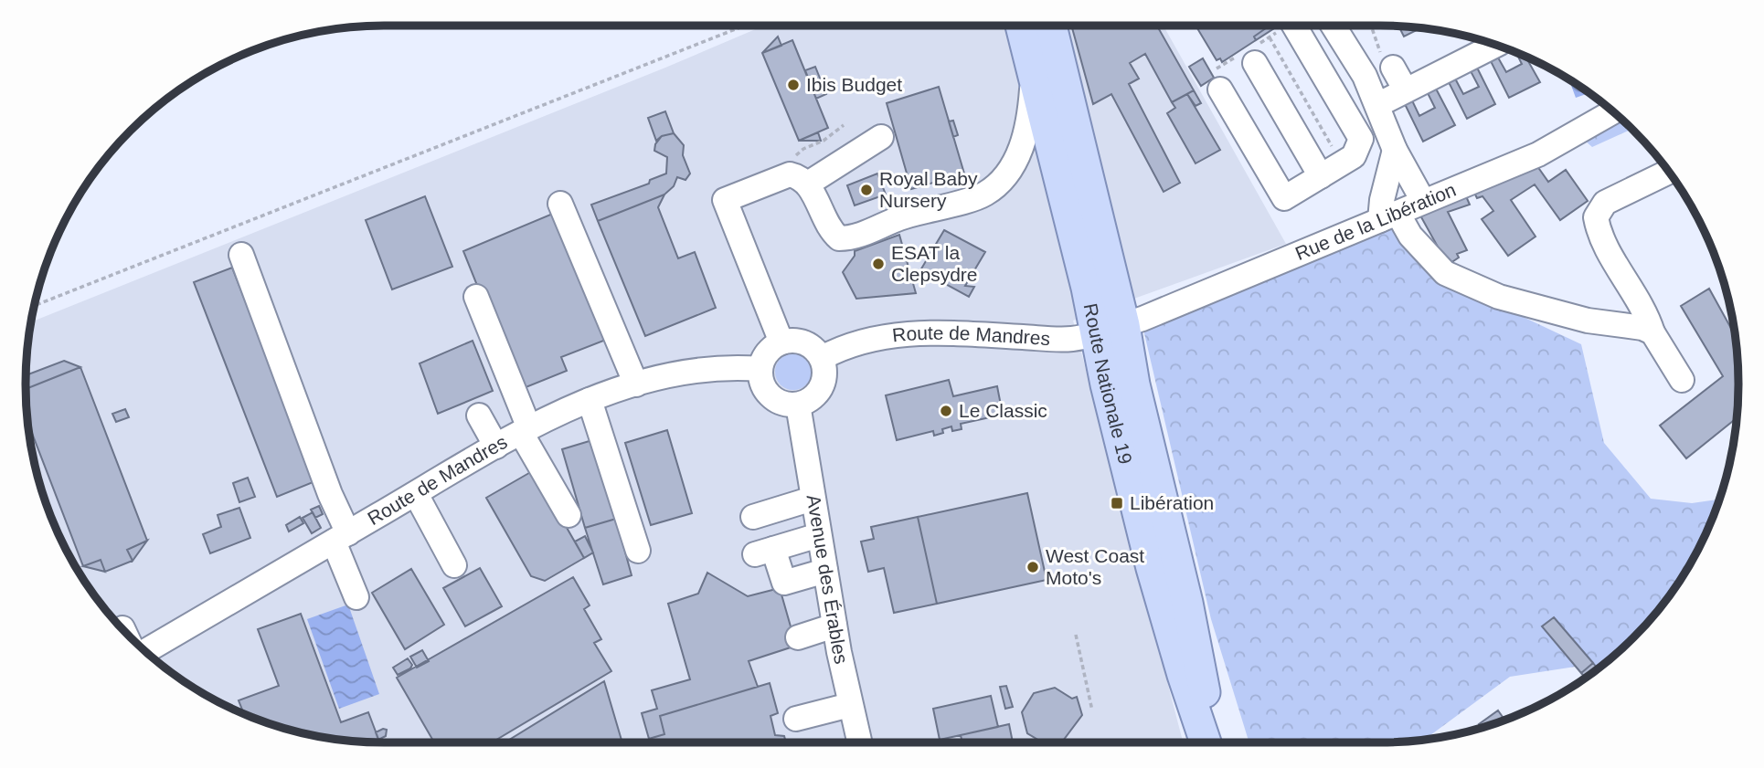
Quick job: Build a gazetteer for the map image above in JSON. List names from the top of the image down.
{
  "streets": {
    "main road": ["Route Nationale 19"],
    "street": ["Rue de la Libération", "Route de Mandres", "Avenue des Érables"]
  },
  "crossings": [
    ["Rue de la Libération", "Route de Mandres"],
    ["Rue de la Libération", "Route Nationale 19"],
    ["Route de Mandres", "Route Nationale 19"],
    ["Route de Mandres", "Avenue des Érables"]
  ],
  "places": {
    "other": [
      "Ibis Budget",
      "Royal Baby Nursery",
      "ESAT la Clepsydre",
      "Le Classic",
      "West Coast Moto's"
    ],
    "transit": ["Libération"]
  }
}
